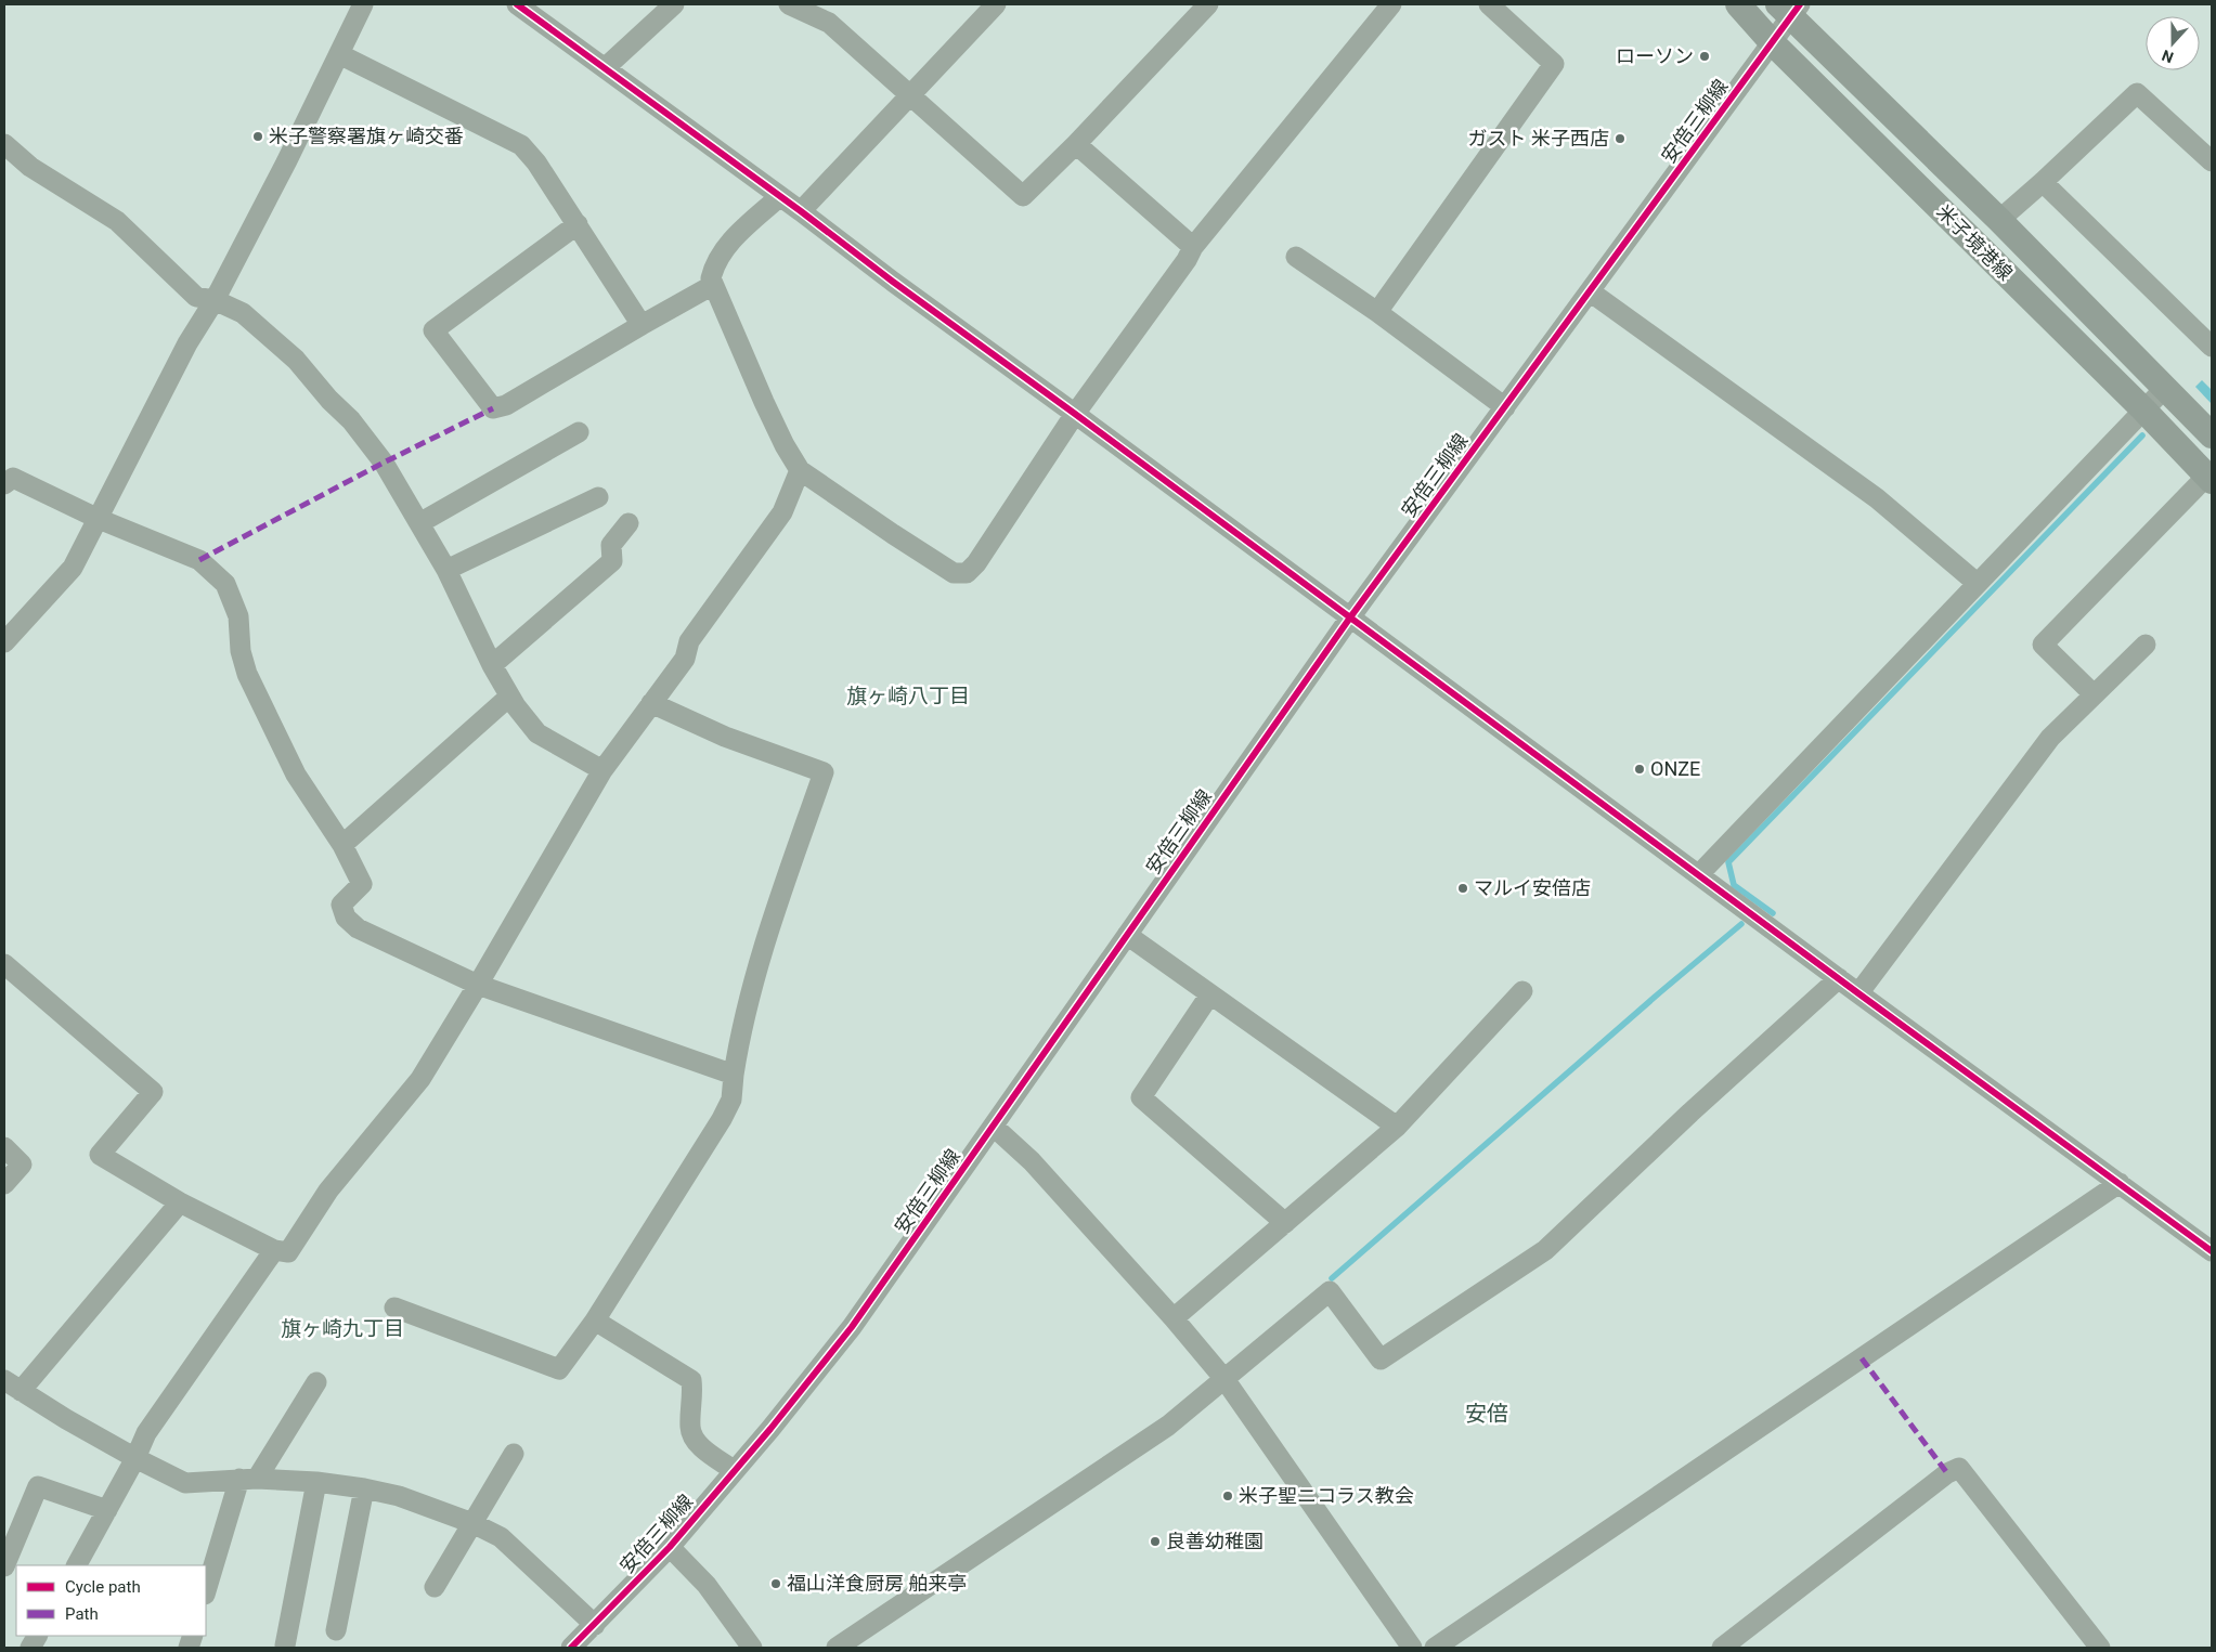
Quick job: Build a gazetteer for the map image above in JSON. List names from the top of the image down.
{
  "streets": {
    "main road": ["米子境港線"],
    "street": ["安倍三柳線"]
  },
  "crossings": [
    ["安倍三柳線", "米子境港線"]
  ],
  "districts": ["旗ヶ崎八丁目", "旗ヶ崎九丁目", "安倍"],
  "places": [
    "ローソン",
    "米子警察署旗ヶ崎交番",
    "ガスト 米子西店",
    "ONZE",
    "マルイ安倍店",
    "米子聖ニコラス教会",
    "良善幼稚園",
    "福山洋食厨房 舶来亭"
  ],
  "legend": ["Cycle path", "Path"],
  "north": "bottom"
}
